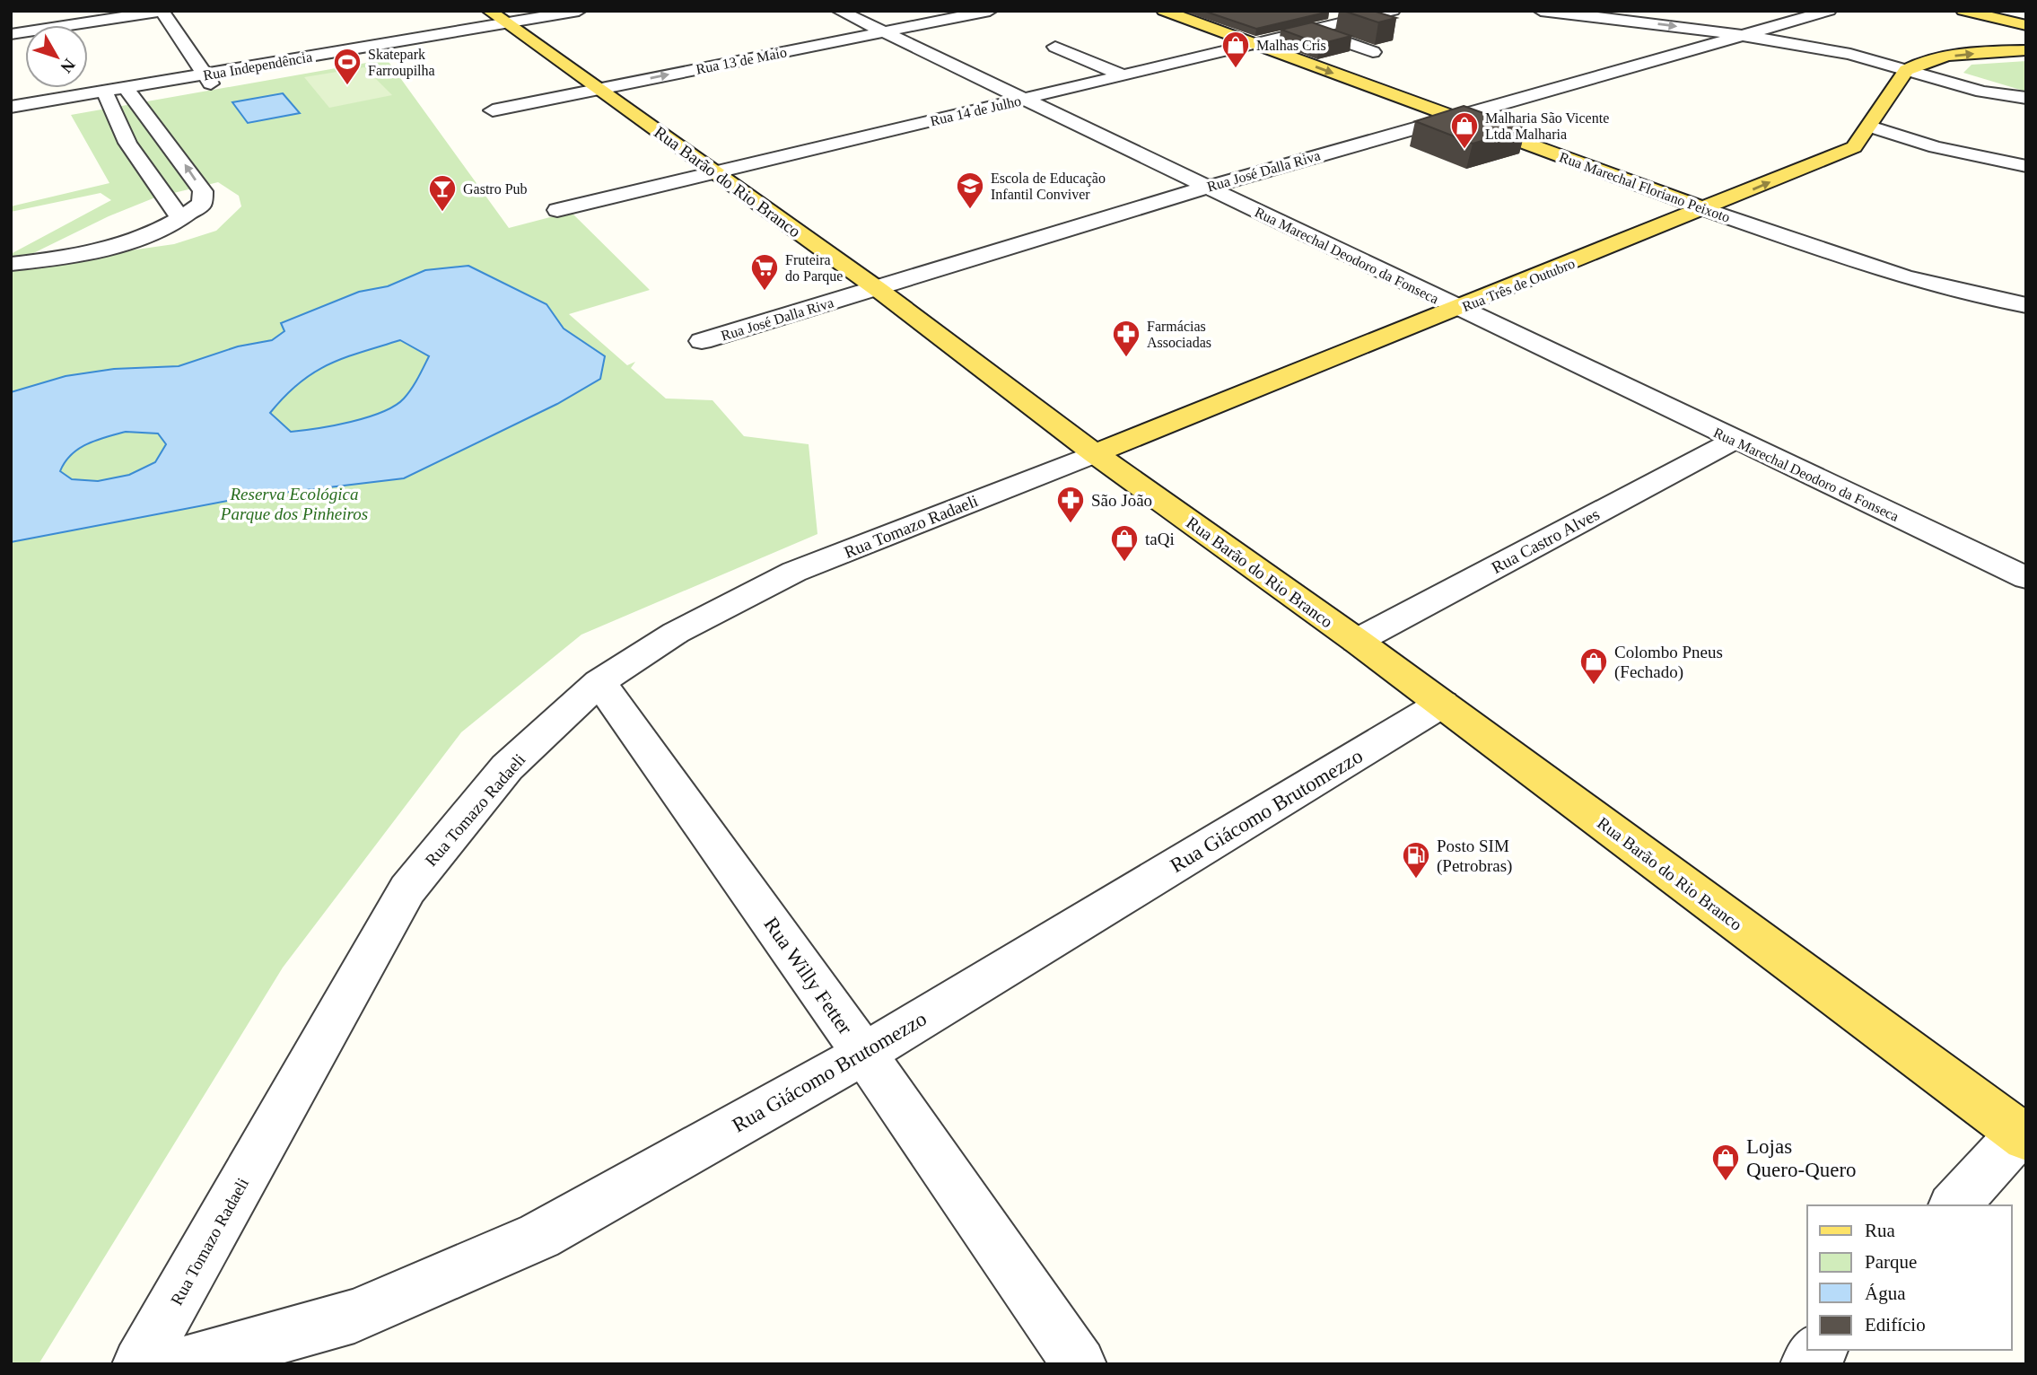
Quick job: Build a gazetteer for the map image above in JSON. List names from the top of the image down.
{
  "streets": {
    "main road": ["Rua Barão do Rio Branco", "Rua Marechal Floriano Peixoto", "Rua Três de Outubro"],
    "street": [
      "Rua 13 de Maio",
      "Rua Independência",
      "Rua 14 de Julho",
      "Rua José Dalla Riva",
      "Rua Marechal Deodoro da Fonseca",
      "Rua Tomazo Radaeli",
      "Rua Castro Alves",
      "Rua Giácomo Brutomezzo",
      "Rua Willy Fetter"
    ]
  },
  "crossings": [
    ["Rua 13 de Maio", "Rua Barão do Rio Branco"],
    ["Rua 13 de Maio", "Rua Marechal Deodoro da Fonseca"],
    ["Rua Independência", "Rua Barão do Rio Branco"],
    ["Rua 14 de Julho", "Rua Barão do Rio Branco"],
    ["Rua 14 de Julho", "Rua Marechal Floriano Peixoto"],
    ["Rua 14 de Julho", "Rua Marechal Deodoro da Fonseca"],
    ["Rua José Dalla Riva", "Rua Barão do Rio Branco"],
    ["Rua José Dalla Riva", "Rua Marechal Floriano Peixoto"],
    ["Rua José Dalla Riva", "Rua Marechal Deodoro da Fonseca"],
    ["Rua Barão do Rio Branco", "Rua Três de Outubro"],
    ["Rua Barão do Rio Branco", "Rua Tomazo Radaeli"],
    ["Rua Barão do Rio Branco", "Rua Castro Alves"],
    ["Rua Barão do Rio Branco", "Rua Giácomo Brutomezzo"],
    ["Rua Marechal Floriano Peixoto", "Rua Três de Outubro"],
    ["Rua Marechal Deodoro da Fonseca", "Rua Três de Outubro"],
    ["Rua Marechal Deodoro da Fonseca", "Rua Castro Alves"],
    ["Rua Três de Outubro", "Rua Tomazo Radaeli"],
    ["Rua Tomazo Radaeli", "Rua Willy Fetter"],
    ["Rua Giácomo Brutomezzo", "Rua Willy Fetter"]
  ],
  "one_way": ["Rua 13 de Maio"],
  "parks": ["Reserva Ecológica Parque dos Pinheiros"],
  "places": {
    "shop": [
      "Malhas Cris",
      "Malharia São Vicente Ltda Malharia",
      "taQi",
      "Colombo Pneus (Fechado)",
      "Lojas Quero-Quero"
    ],
    "sports": ["Skatepark Farroupilha"],
    "school or university": ["Escola de Educação Infantil Conviver"],
    "bar": ["Gastro Pub"],
    "supermarket": ["Fruteira do Parque"],
    "pharmacy": ["Farmácias Associadas", "São João"],
    "fuel station": ["Posto SIM (Petrobras)"]
  },
  "legend": [
    "Rua",
    "Parque",
    "Água",
    "Edifício"
  ],
  "north": "bottom right"
}
